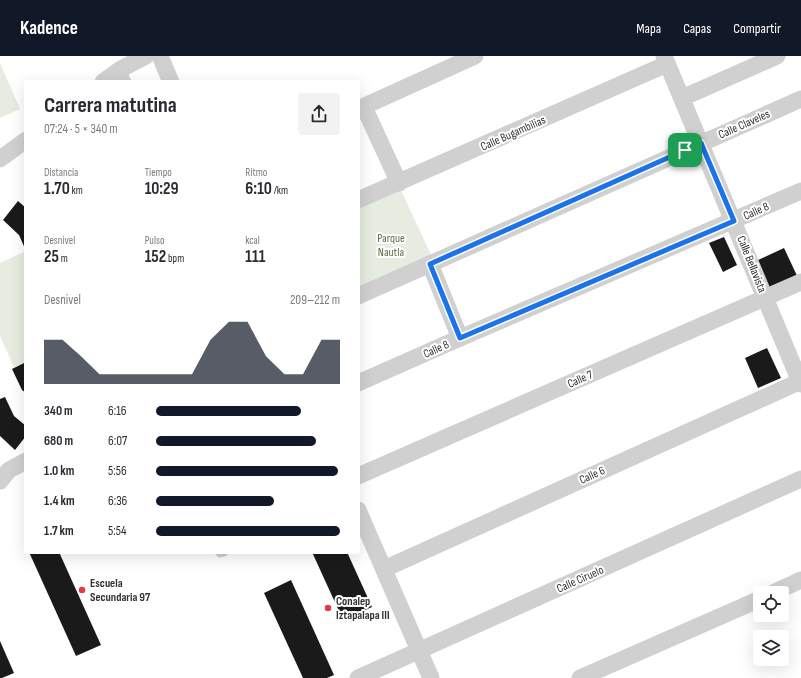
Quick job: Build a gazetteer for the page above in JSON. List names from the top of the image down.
{
  "streets": {
    "street": [
      "Calle Claveles",
      "Calle Bugambilias",
      "Calle 8",
      "Calle Bellavista",
      "Calle 7",
      "Calle 6",
      "Calle Ciruelo"
    ]
  },
  "crossings": [
    ["Calle Claveles", "Calle Bellavista"],
    ["Calle Bugambilias", "Calle Bellavista"],
    ["Calle 8", "Calle Bellavista"],
    ["Calle Bellavista", "Calle 7"],
    ["Calle Bellavista", "Calle 6"]
  ],
  "parks": ["Parque Nautla"],
  "places": ["Escuela Secundaria 97", "Conalep Iztapalapa III"],
  "page": {
    "header": "Kadence",
    "nav": ["Mapa", "Capas", "Compartir"],
    "heading": ["Carrera matutina", "07:24 · 5 × 340 m"],
    "stats": [
      ["Distancia", "1.70 km"],
      ["Tiempo", "10:29"],
      ["Ritmo", "6:10 /km"],
      ["Desnivel", "25 m"],
      ["Pulso", "152 bpm"],
      ["kcal", "111"]
    ],
    "chart": ["Desnivel", "209–212 m"],
    "list": [
      {
        "name": "340 m",
        "note": "6:16"
      },
      {
        "name": "680 m",
        "note": "6:07"
      },
      {
        "name": "1.0 km",
        "note": "5:56"
      },
      {
        "name": "1.4 km",
        "note": "6:36"
      },
      {
        "name": "1.7 km",
        "note": "5:54"
      }
    ]
  }
}
